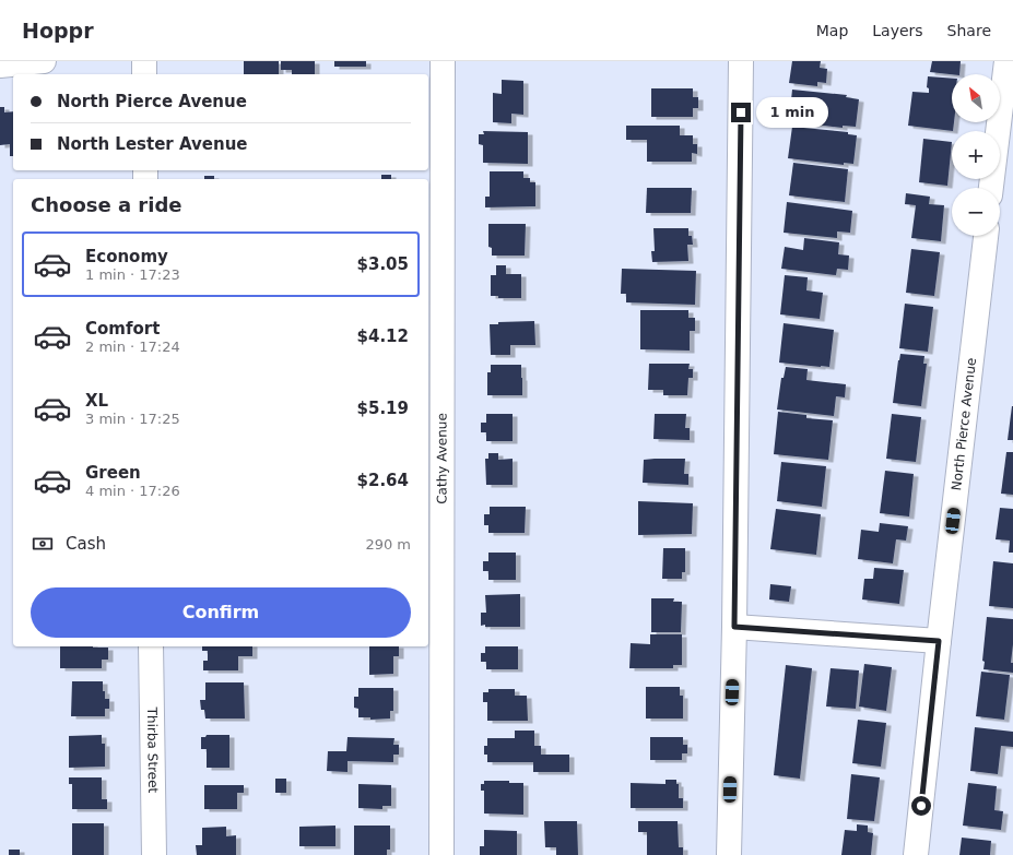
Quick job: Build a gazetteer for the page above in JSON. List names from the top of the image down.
{
  "streets": {
    "street": ["North Pierce Avenue", "Cathy Avenue", "Thirba Street"]
  },
  "north": "top left",
  "page": {
    "header": "Hoppr",
    "nav": ["Map", "Layers", "Share"],
    "map_buttons": ["+", "−"],
    "banner": ["North Pierce Avenue", "North Lester Avenue"],
    "bubble": "1 min",
    "heading": "Choose a ride",
    "list": [
      {
        "name": "Economy",
        "note": "1 min · 17:23",
        "value": "$3.05"
      },
      {
        "name": "Comfort",
        "note": "2 min · 17:24",
        "value": "$4.12"
      },
      {
        "name": "XL",
        "note": "3 min · 17:25",
        "value": "$5.19"
      },
      {
        "name": "Green",
        "note": "4 min · 17:26",
        "value": "$2.64"
      }
    ],
    "pay": ["Cash", "290 m"],
    "buttons": "Confirm"
  }
}
